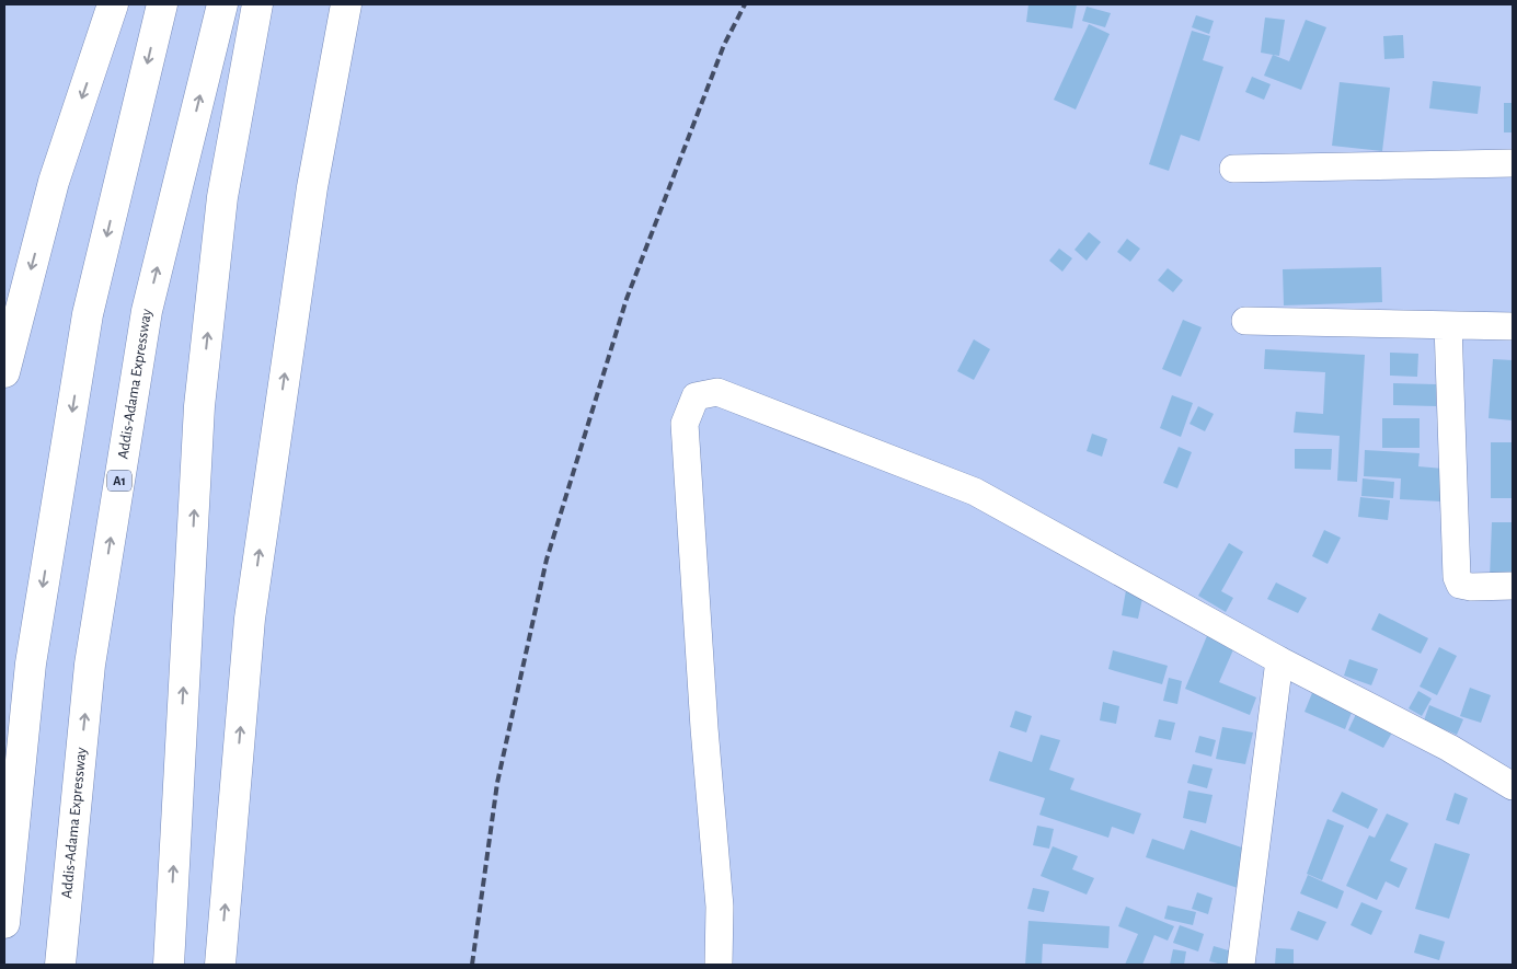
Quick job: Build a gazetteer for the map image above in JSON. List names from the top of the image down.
{
  "streets": {
    "main road": ["Addis-Adama Expressway", "A1"]
  }
}
